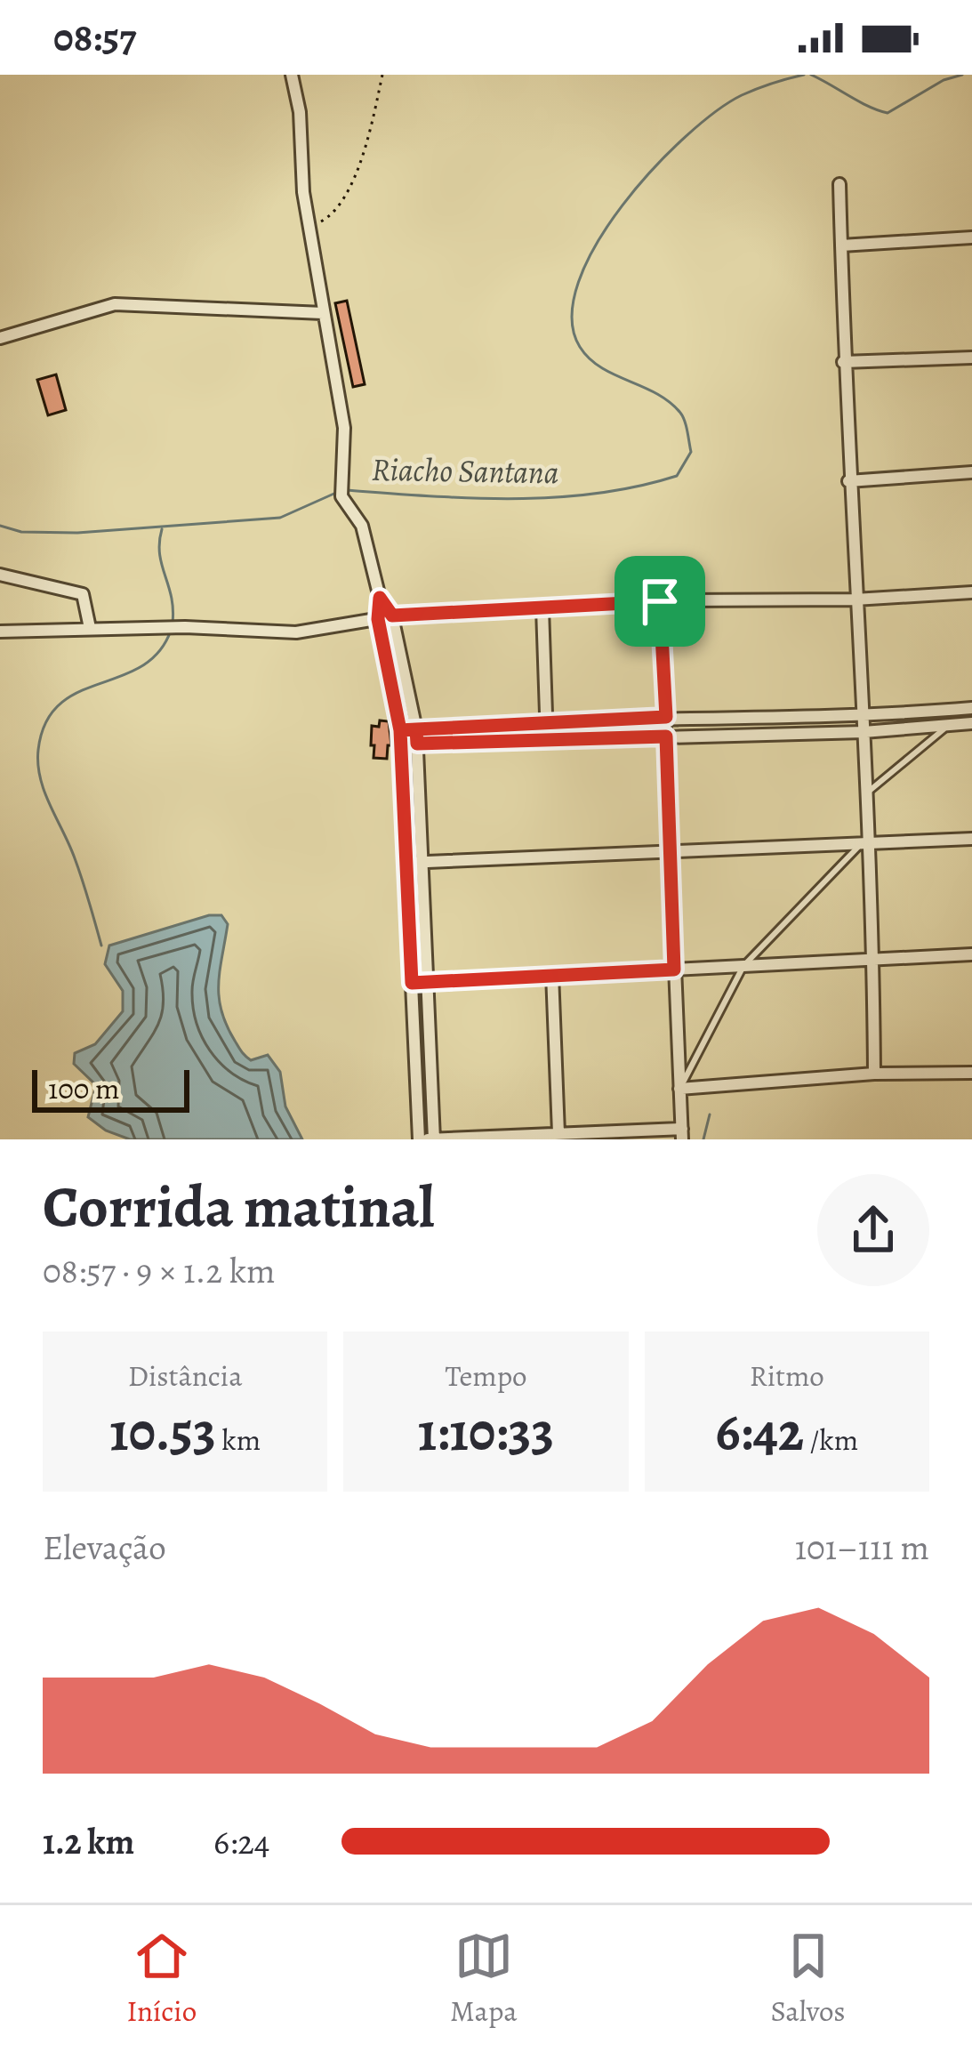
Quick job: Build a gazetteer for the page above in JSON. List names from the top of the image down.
{
  "water": ["Riacho Santana"],
  "scale_bar": "100 m",
  "page": {
    "status": "08:57",
    "scale": "100 m",
    "heading": ["Corrida matinal", "08:57 · 9 × 1.2 km"],
    "stats": [
      ["Distância", "10.53 km"],
      ["Tempo", "1:10:33"],
      ["Ritmo", "6:42 /km"]
    ],
    "chart": ["Elevação", "101–111 m"],
    "list": [
      {
        "name": "1.2 km",
        "note": "6:24"
      }
    ],
    "tabs": ["Início", "Mapa", "Salvos"]
  }
}
